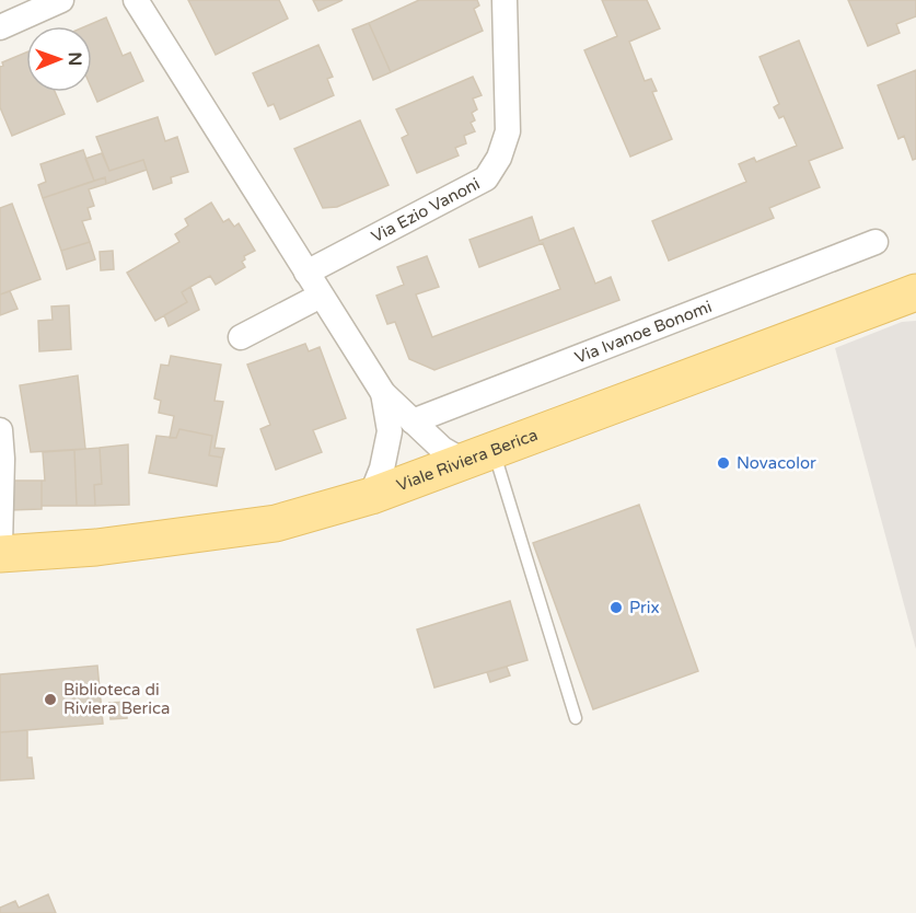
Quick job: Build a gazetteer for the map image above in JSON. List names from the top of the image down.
{
  "streets": {
    "main road": ["Viale Riviera Berica"],
    "street": ["Via Ezio Vanoni", "Via Ivanoe Bonomi"]
  },
  "places": ["Novacolor", "Prix", "Biblioteca di Riviera Berica"],
  "north": "right"
}
